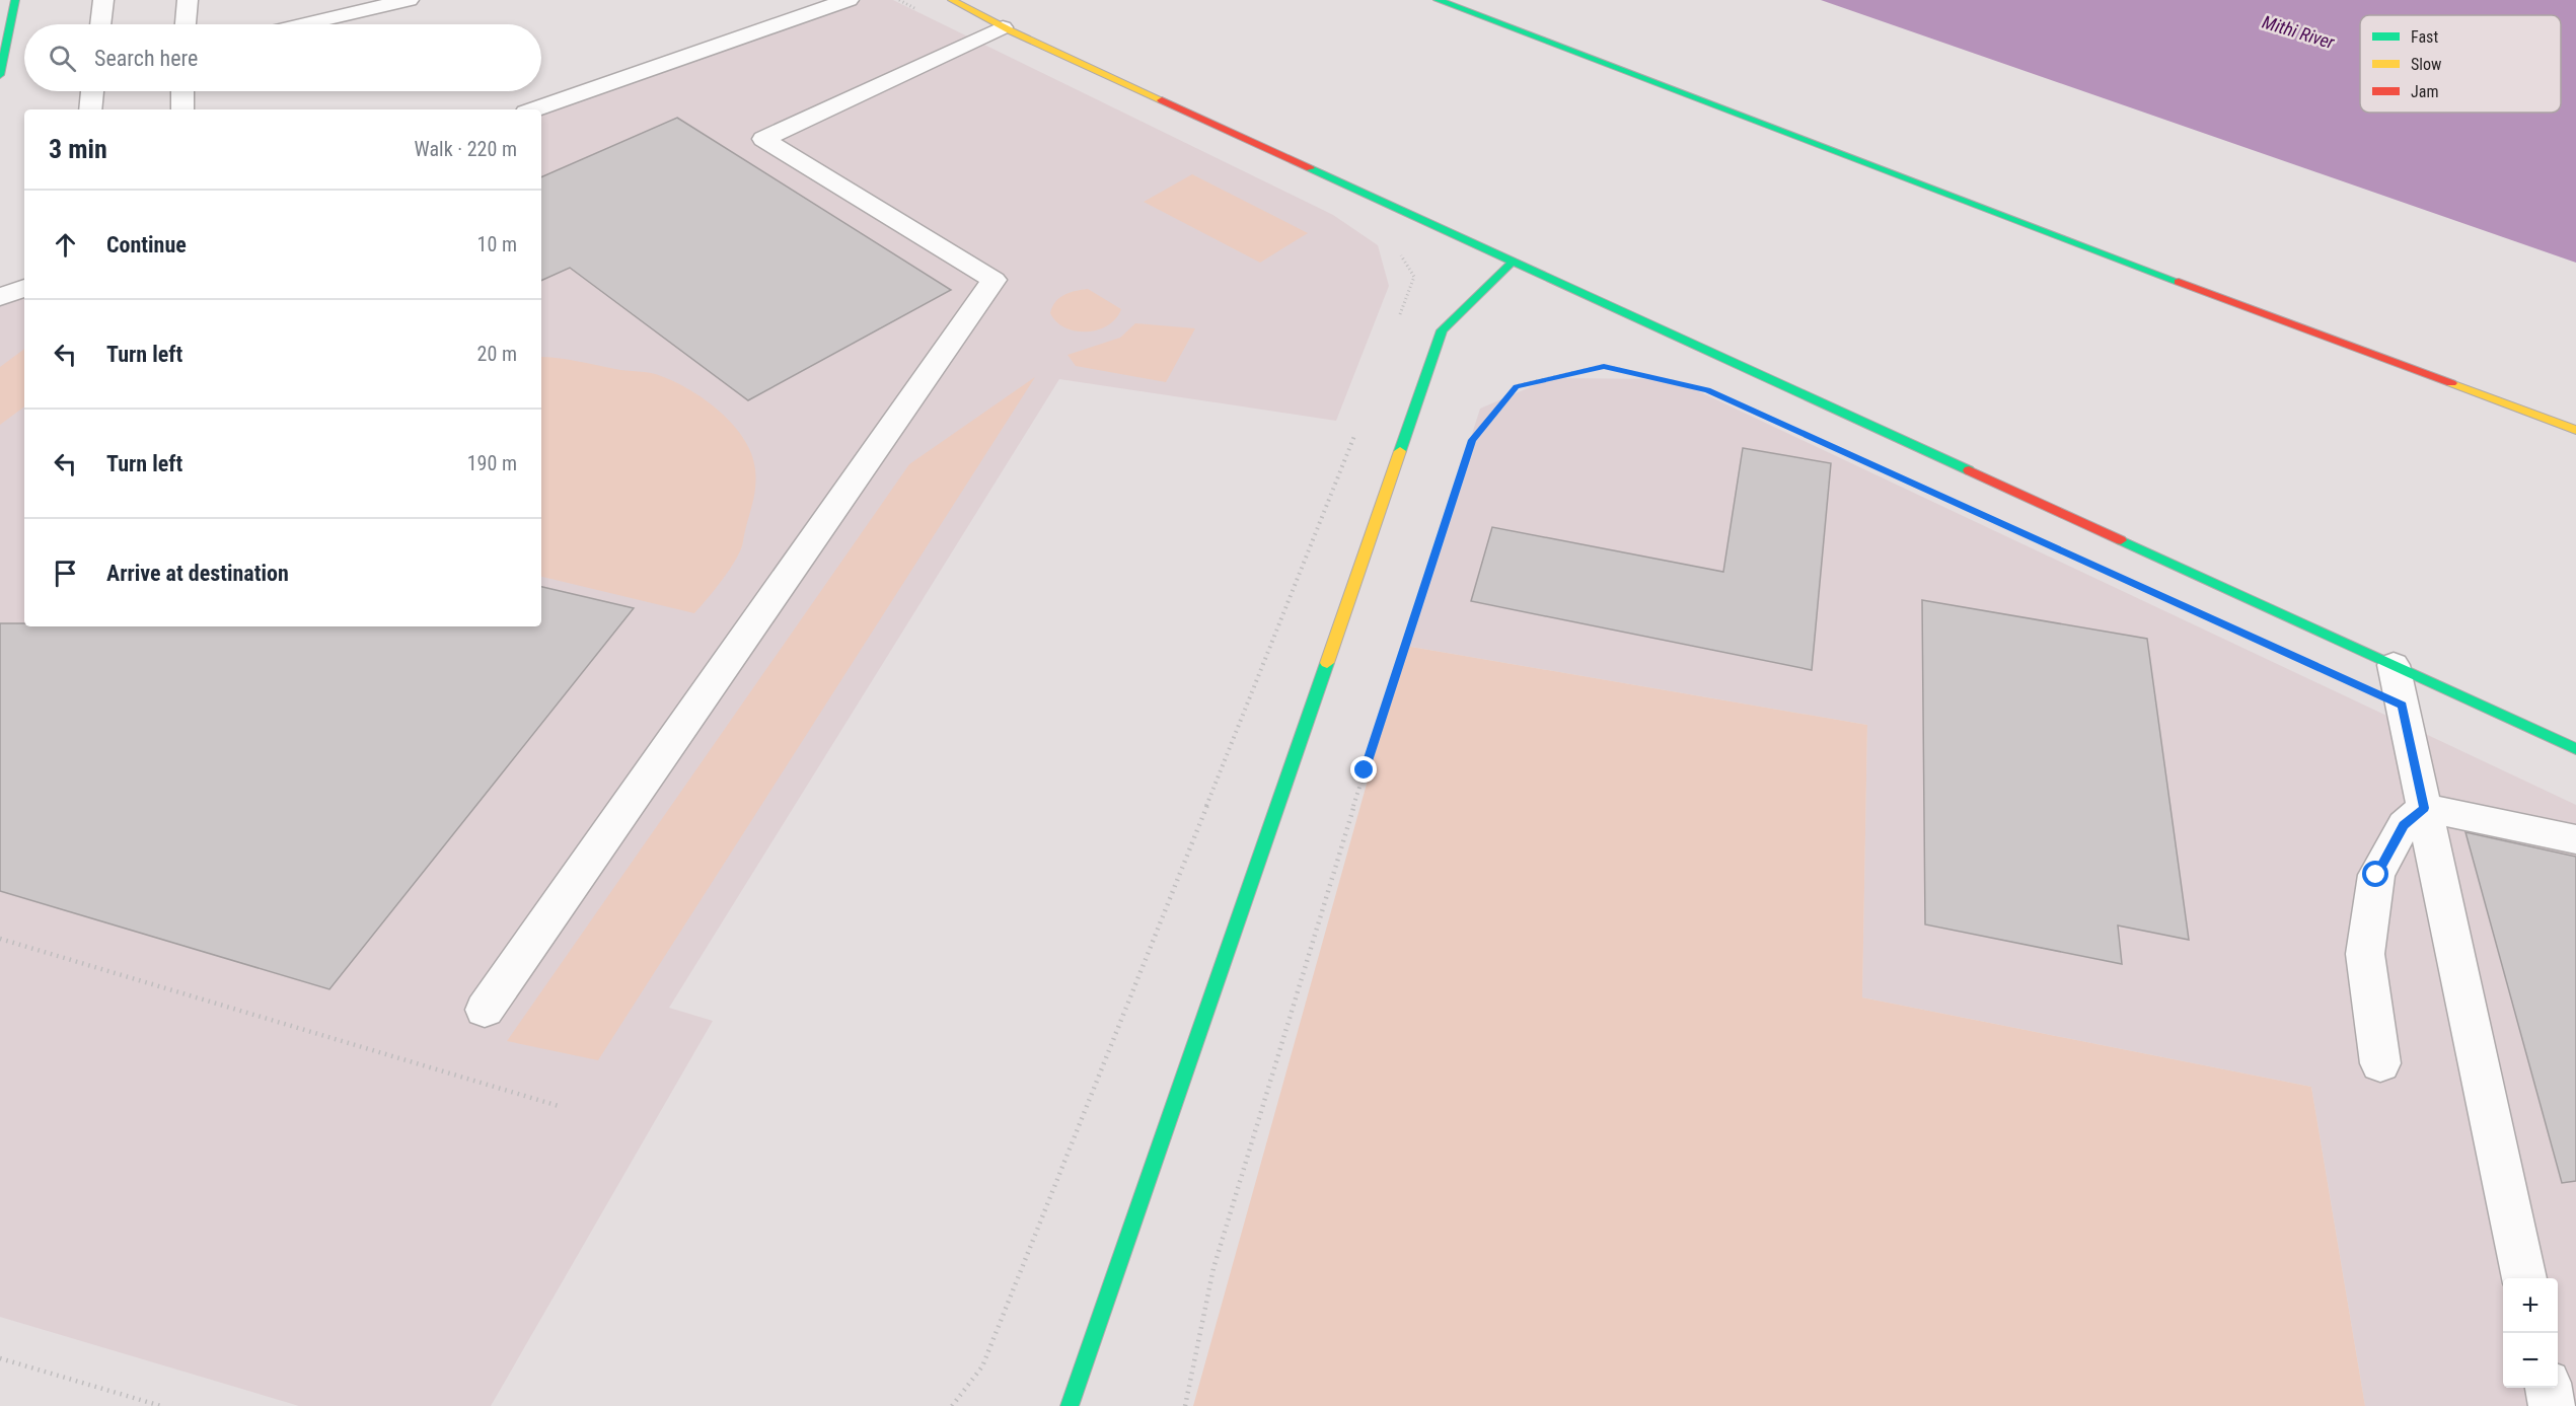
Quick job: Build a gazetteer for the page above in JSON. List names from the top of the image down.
{
  "water": ["Mithi River"],
  "legend": ["Fast", "Slow", "Jam"],
  "page": {
    "search": "Search here",
    "heading": ["3 min", "Walk · 220 m"],
    "list": [
      ["Continue", "10 m"],
      ["Turn left", "20 m"],
      ["Turn left", "190 m"],
      "Arrive at destination"
    ],
    "map_buttons": ["+", "−"]
  }
}
